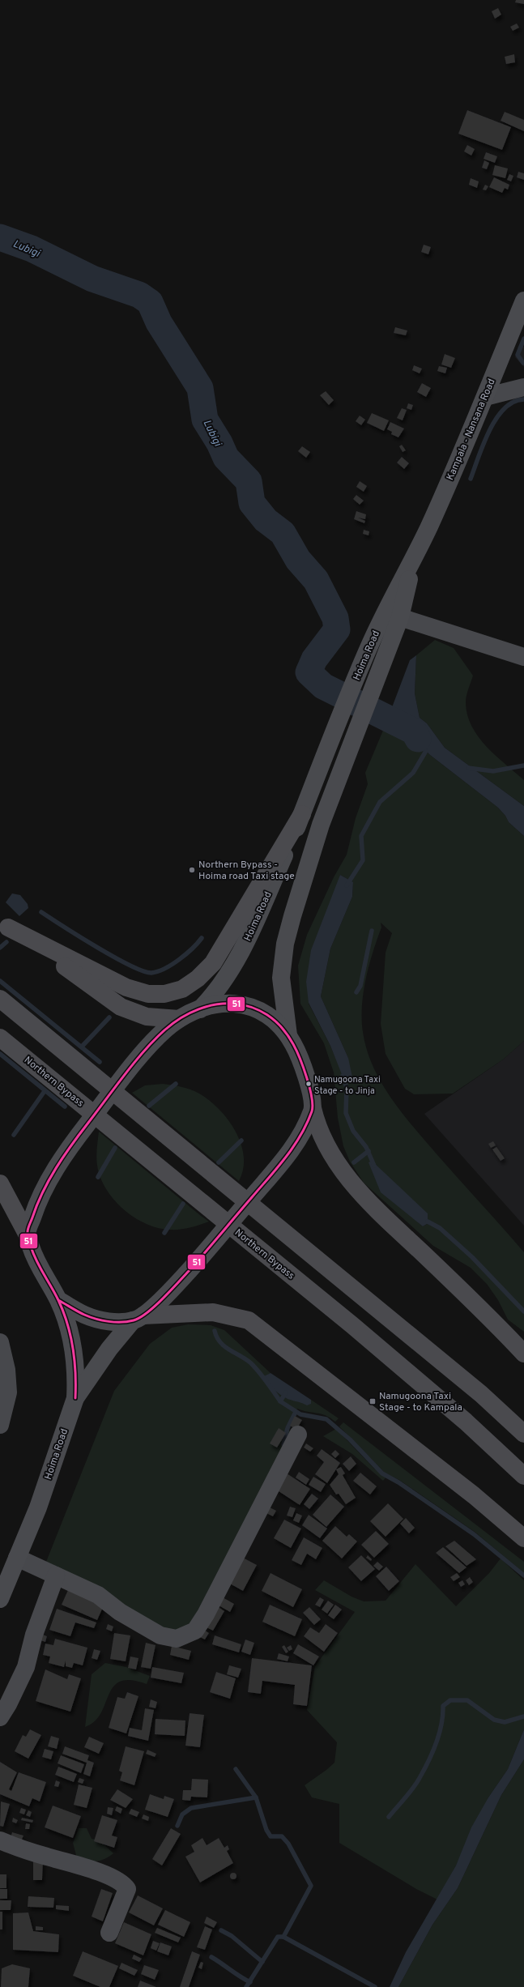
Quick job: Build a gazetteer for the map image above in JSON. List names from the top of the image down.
{
  "streets": {
    "highway": ["Northern Bypass"],
    "main road": ["Kampala - Nansana Road", "Hoima Road"]
  },
  "crossings": [
    ["Kampala - Nansana Road", "Hoima Road"]
  ],
  "water": ["Lubigi"],
  "places": {
    "other": ["Northern Bypass - Hoima road Taxi stage", "Namugoona Taxi Stage - to Jinja"],
    "transit": ["Namugoona Taxi Stage - to Kampala"]
  },
  "lines": ["transit line 51"]
}
